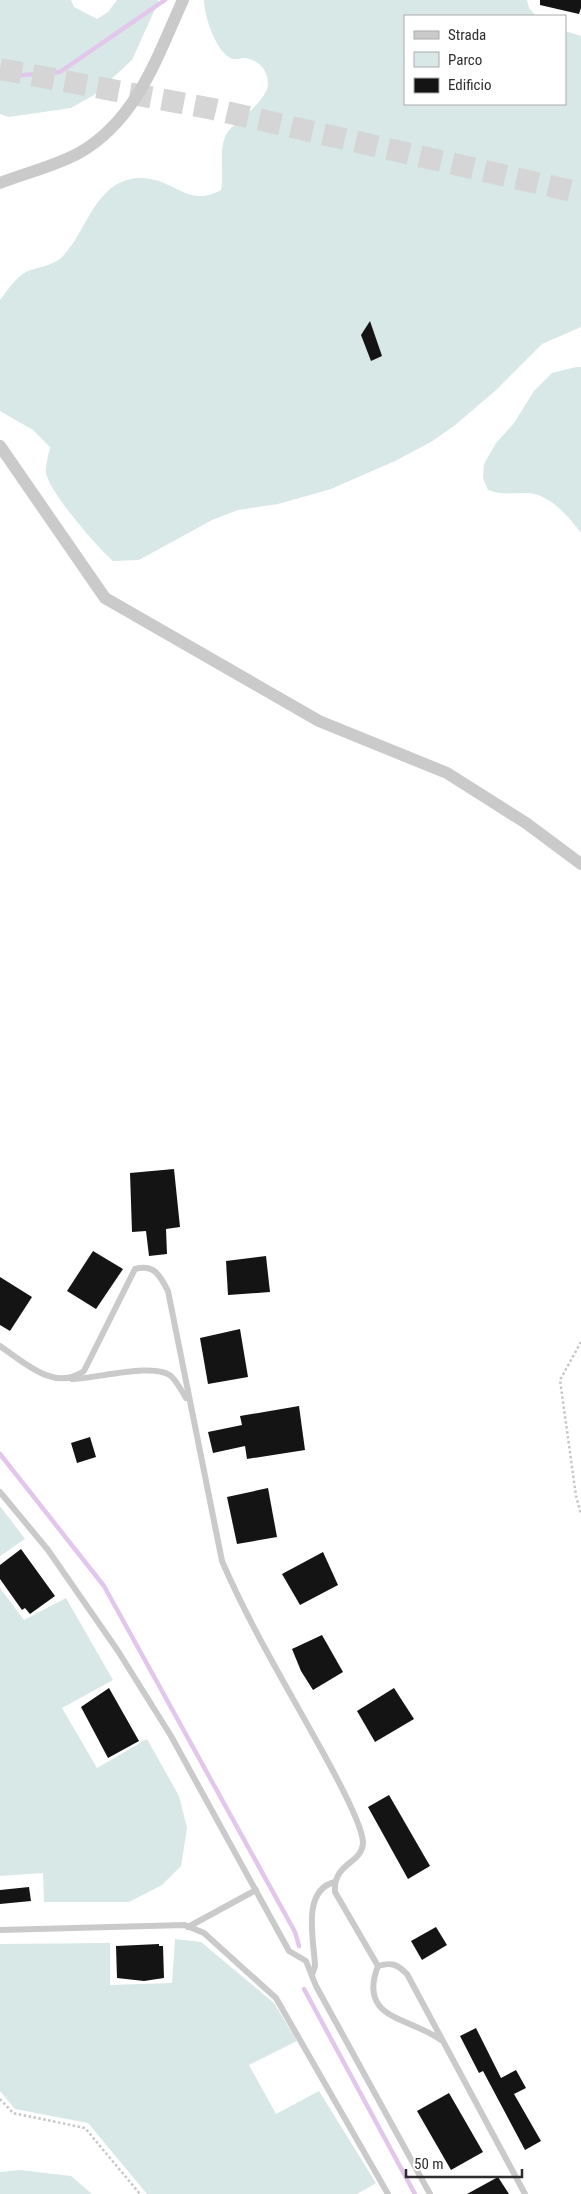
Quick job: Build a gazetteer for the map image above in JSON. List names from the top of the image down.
{
  "legend": ["Strada", "Parco", "Edificio"],
  "scale_bar": "50 m"
}
